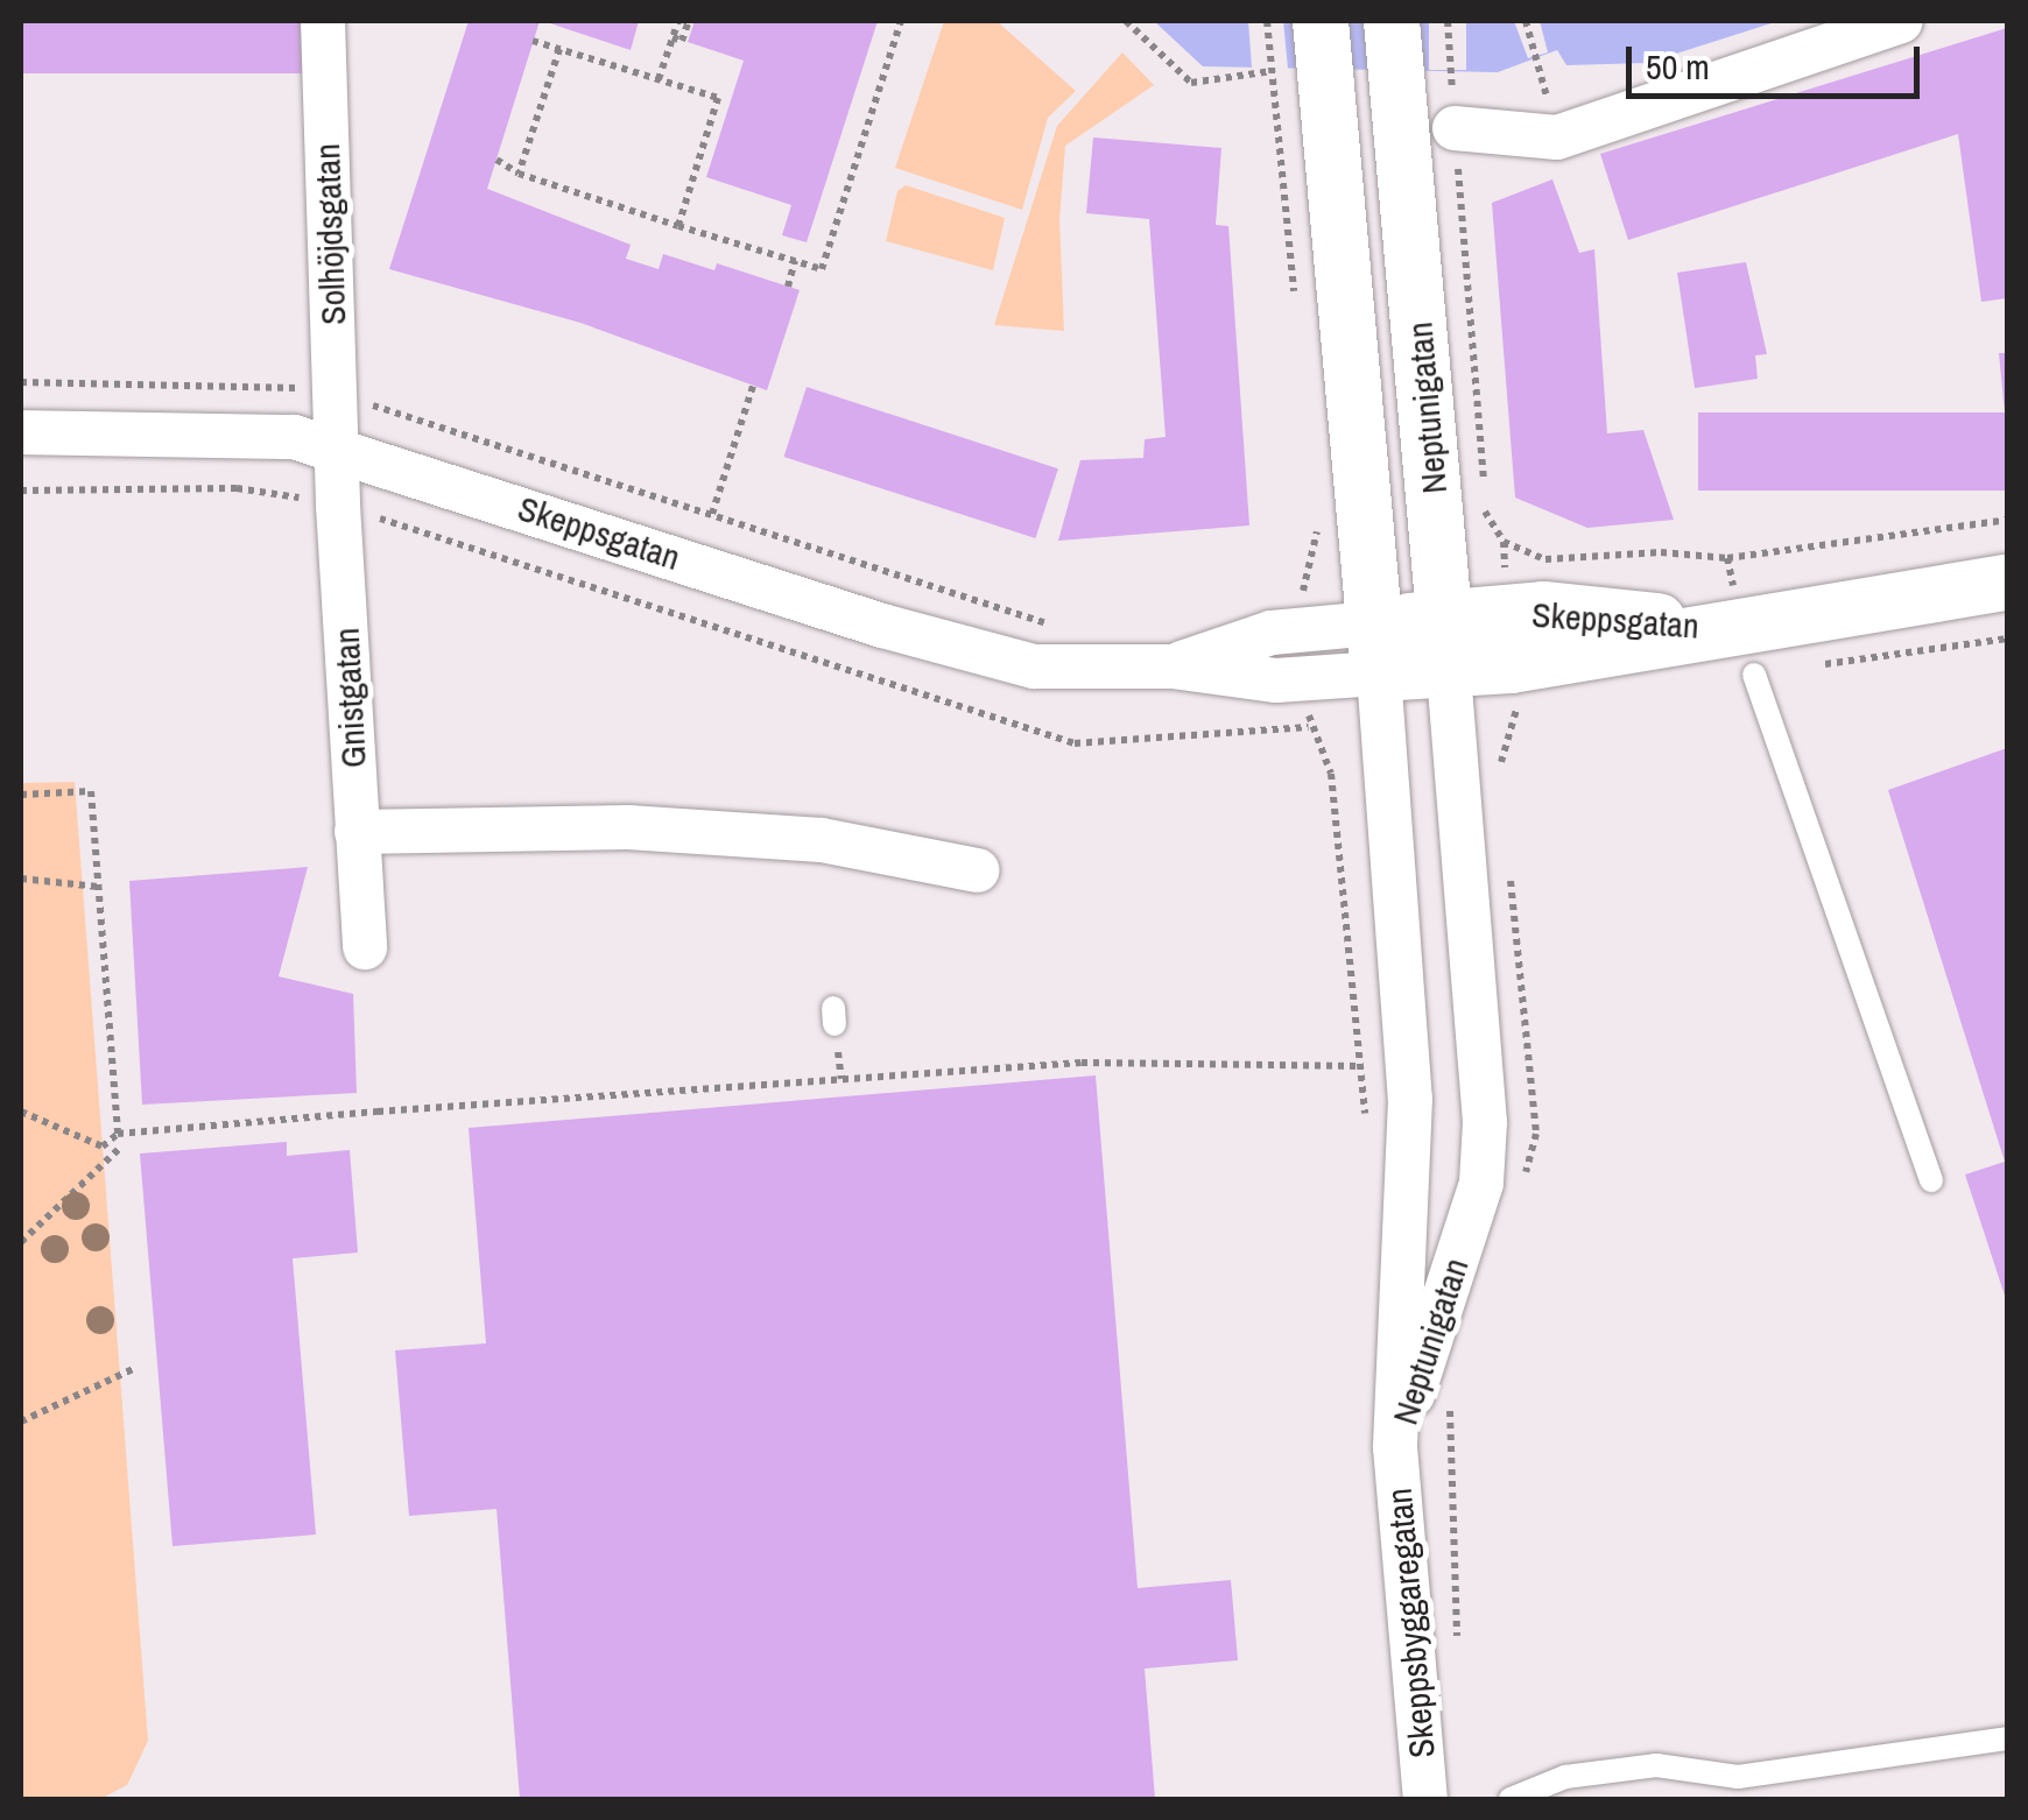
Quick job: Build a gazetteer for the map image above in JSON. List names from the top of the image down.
{
  "streets": {
    "street": [
      "Solhöjdsgatan",
      "Neptunigatan",
      "Skeppsgatan",
      "Gnistgatan",
      "Skeppsbyggaregatan"
    ]
  },
  "crossings": [
    ["Solhöjdsgatan", "Skeppsgatan"],
    ["Solhöjdsgatan", "Gnistgatan"],
    ["Neptunigatan", "Skeppsgatan"],
    ["Neptunigatan", "Skeppsbyggaregatan"],
    ["Skeppsgatan", "Gnistgatan"]
  ],
  "scale_bar": "50 m"
}
